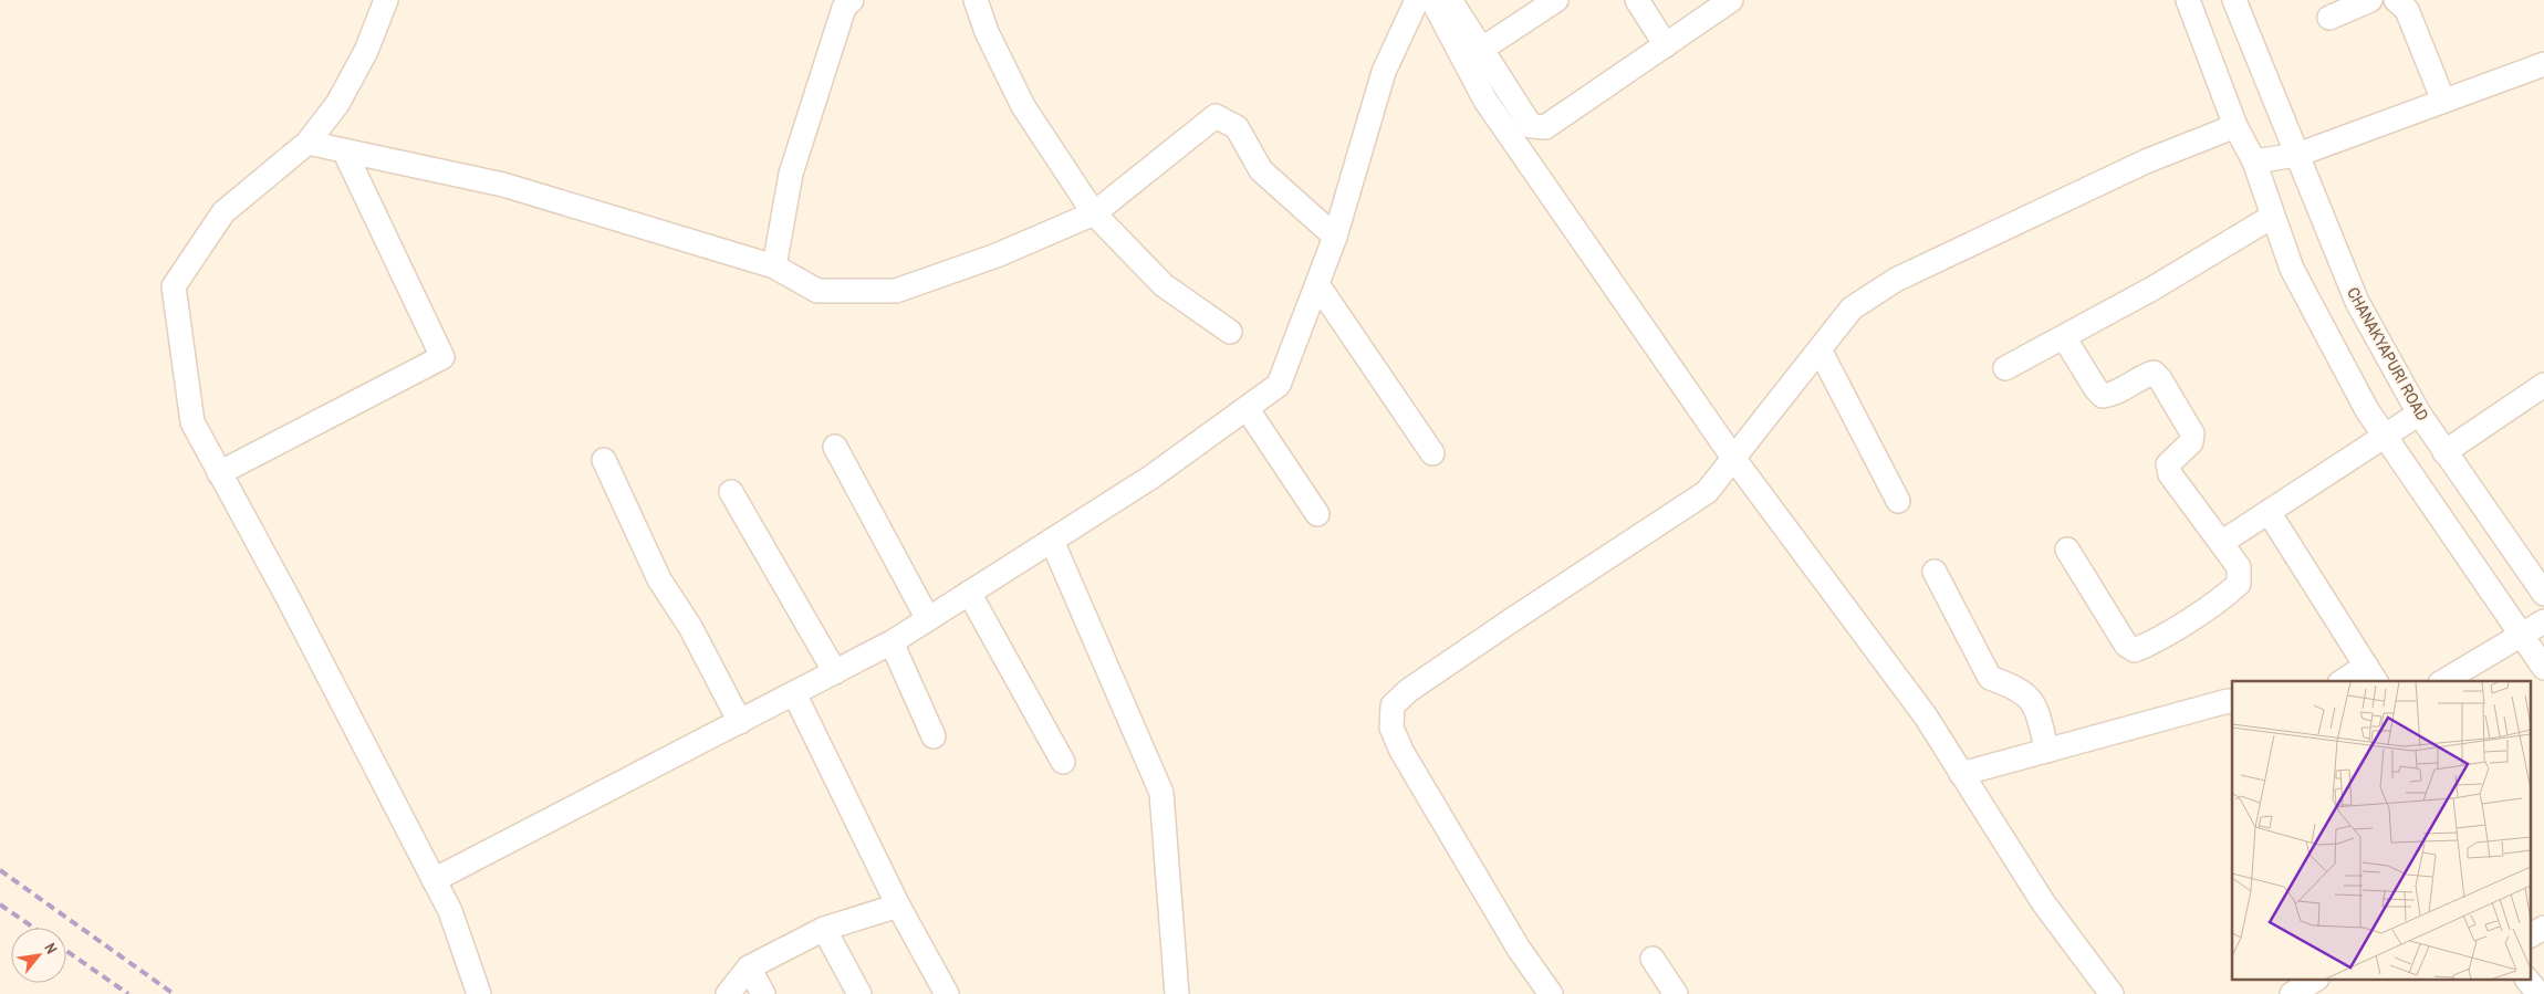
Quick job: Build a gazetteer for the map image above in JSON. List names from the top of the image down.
{
  "streets": {
    "street": ["CHANAKYAPURI ROAD"]
  },
  "north": "top right"
}
